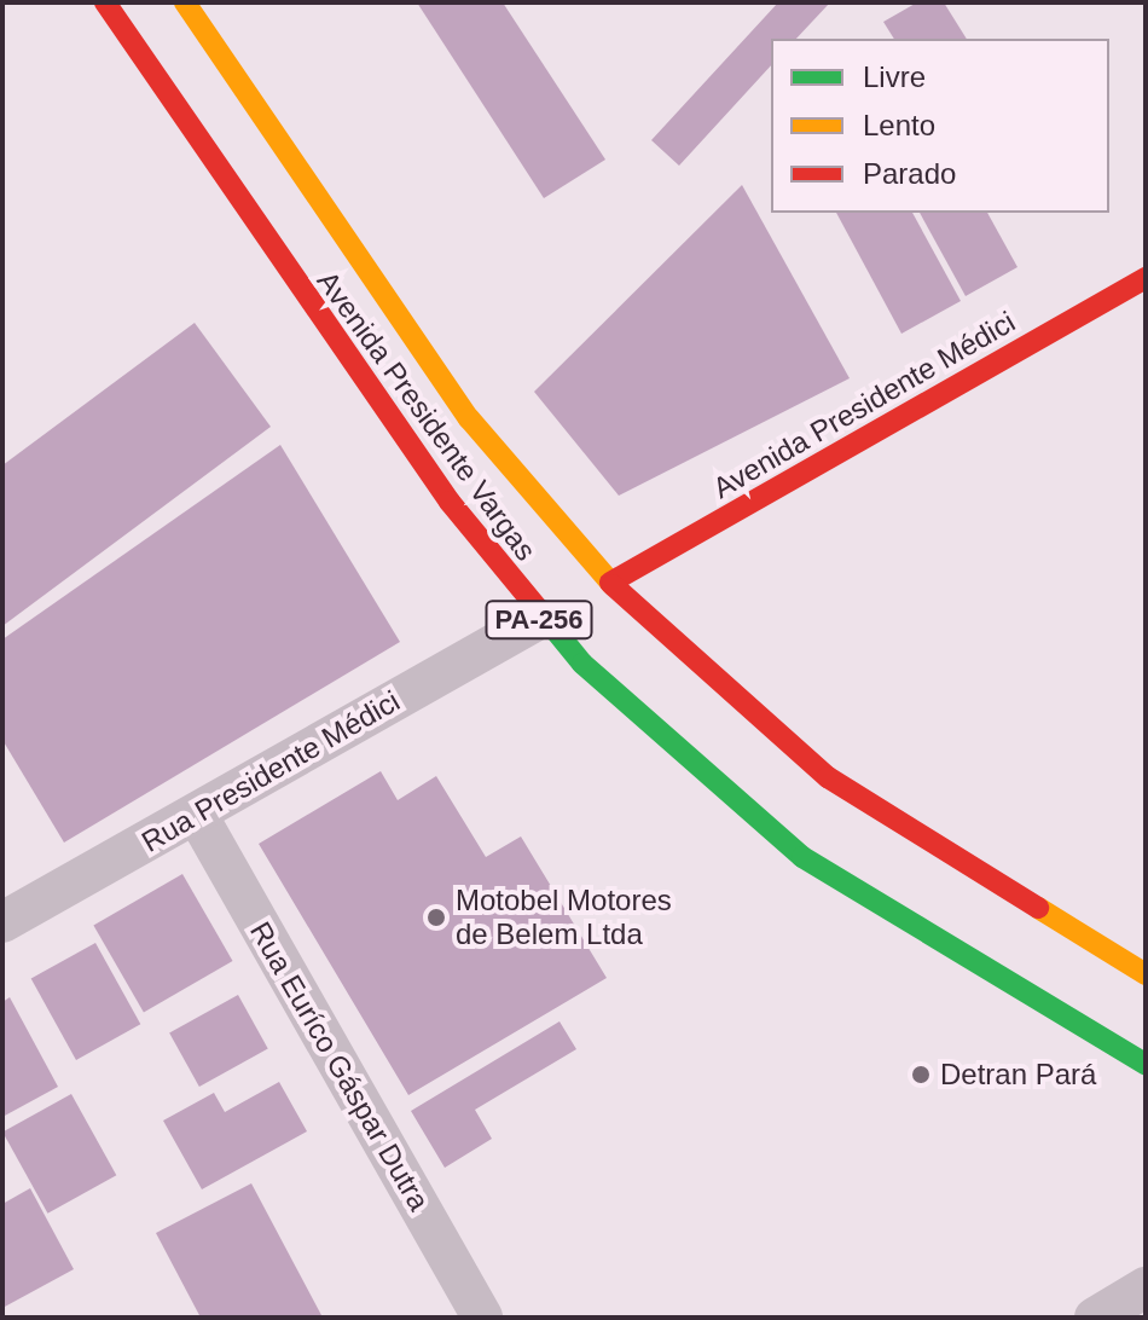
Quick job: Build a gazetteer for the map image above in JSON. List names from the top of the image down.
{
  "streets": {
    "main road": ["Avenida Presidente Médici", "Avenida Presidente Vargas", "PA-256"],
    "street": ["Rua Presidente Médici", "Rua Euríco Gáspar Dutra"]
  },
  "crossings": [
    ["Avenida Presidente Médici", "Avenida Presidente Vargas"],
    ["Avenida Presidente Vargas", "Rua Presidente Médici"],
    ["Rua Presidente Médici", "Rua Euríco Gáspar Dutra"]
  ],
  "places": ["Motobel Motores de Belem Ltda", "Detran Pará"],
  "legend": ["Livre", "Lento", "Parado"]
}
